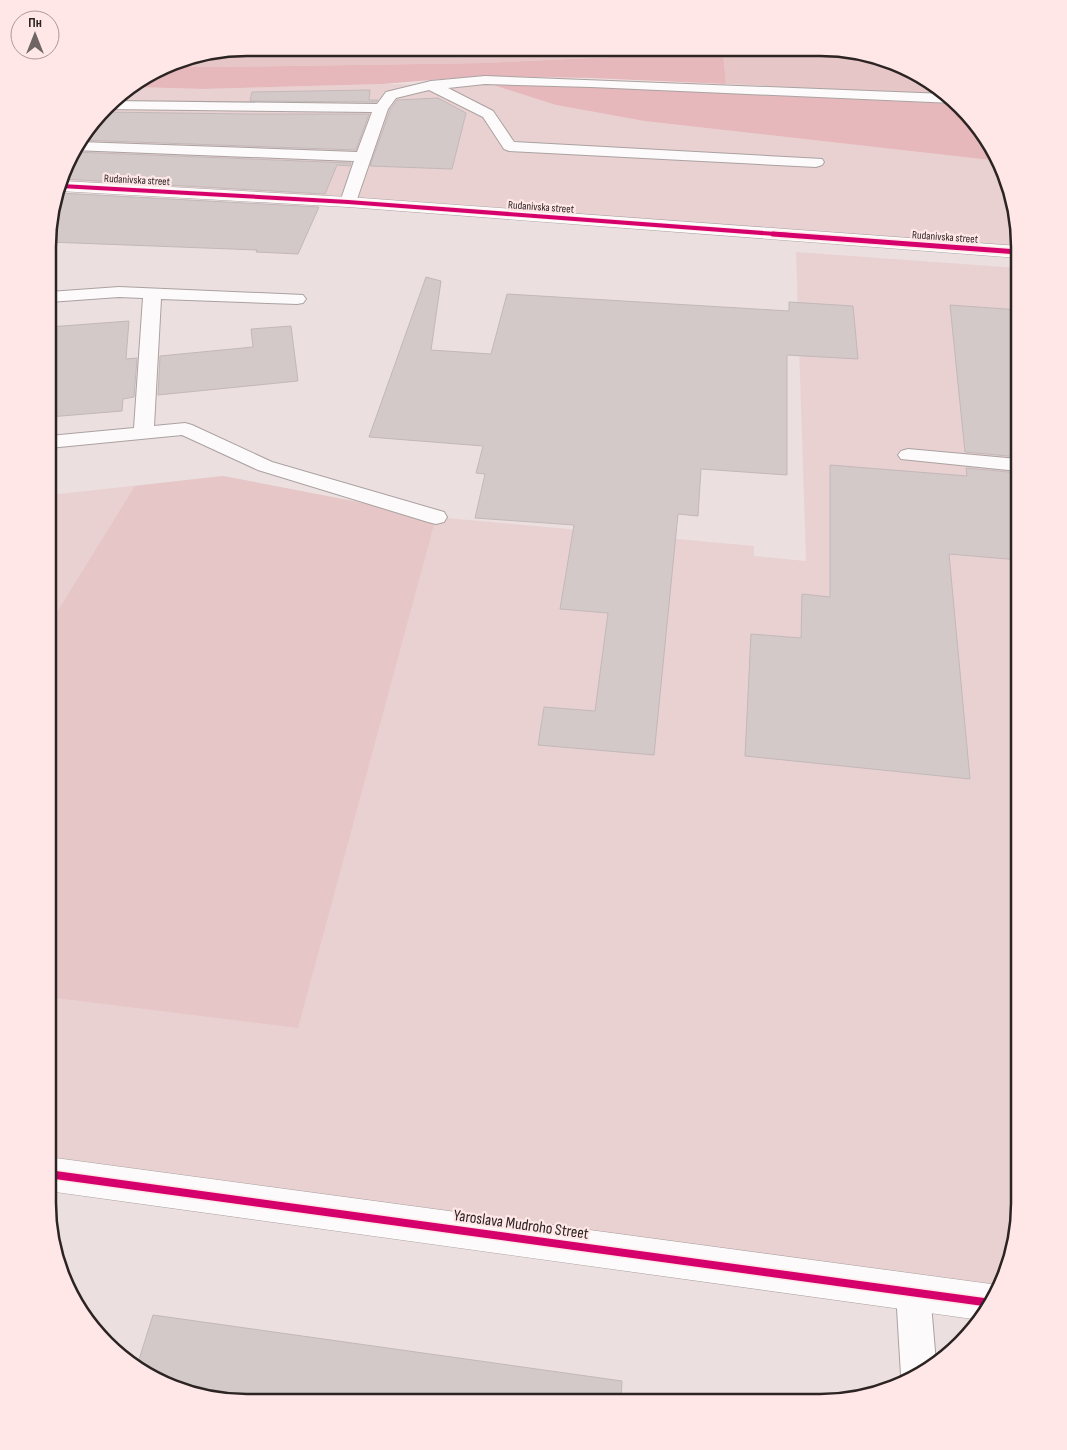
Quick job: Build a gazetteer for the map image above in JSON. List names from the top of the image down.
{
  "streets": {
    "street": ["Rudanivska street", "Yaroslava Mudroho Street"]
  },
  "north": "top"
}
